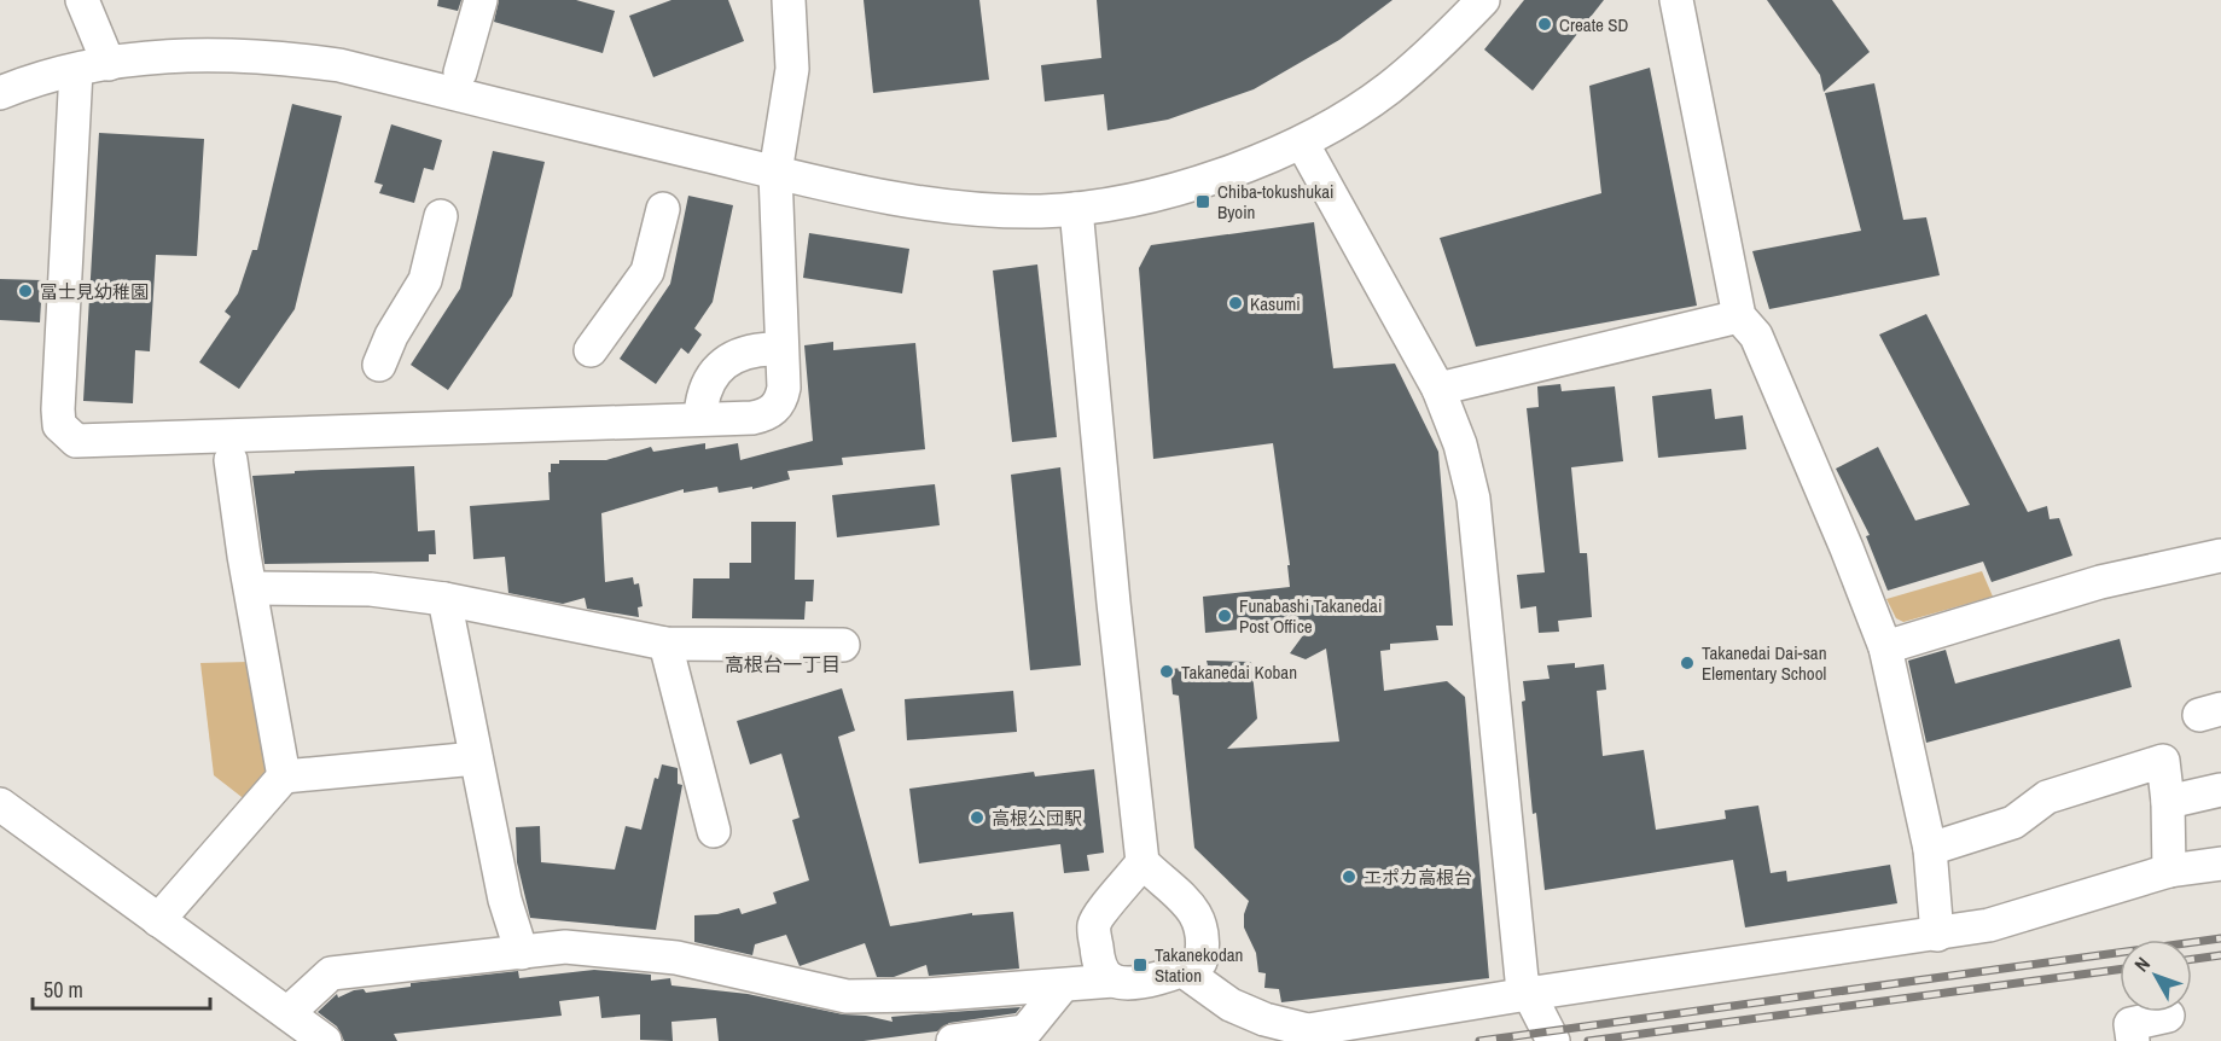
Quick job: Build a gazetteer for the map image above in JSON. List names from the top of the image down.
{
  "districts": ["高根台一丁目"],
  "places": {
    "other": [
      "Create SD",
      "冨士見幼稚園",
      "Kasumi",
      "Funabashi Takanedai Post Office",
      "Takanedai Dai-san Elementary School",
      "Takanedai Koban",
      "高根公団駅",
      "エポカ高根台"
    ],
    "transit": ["Chiba-tokushukai Byoin", "Takanekodan Station"]
  },
  "scale_bar": "50 m",
  "north": "top left"
}
